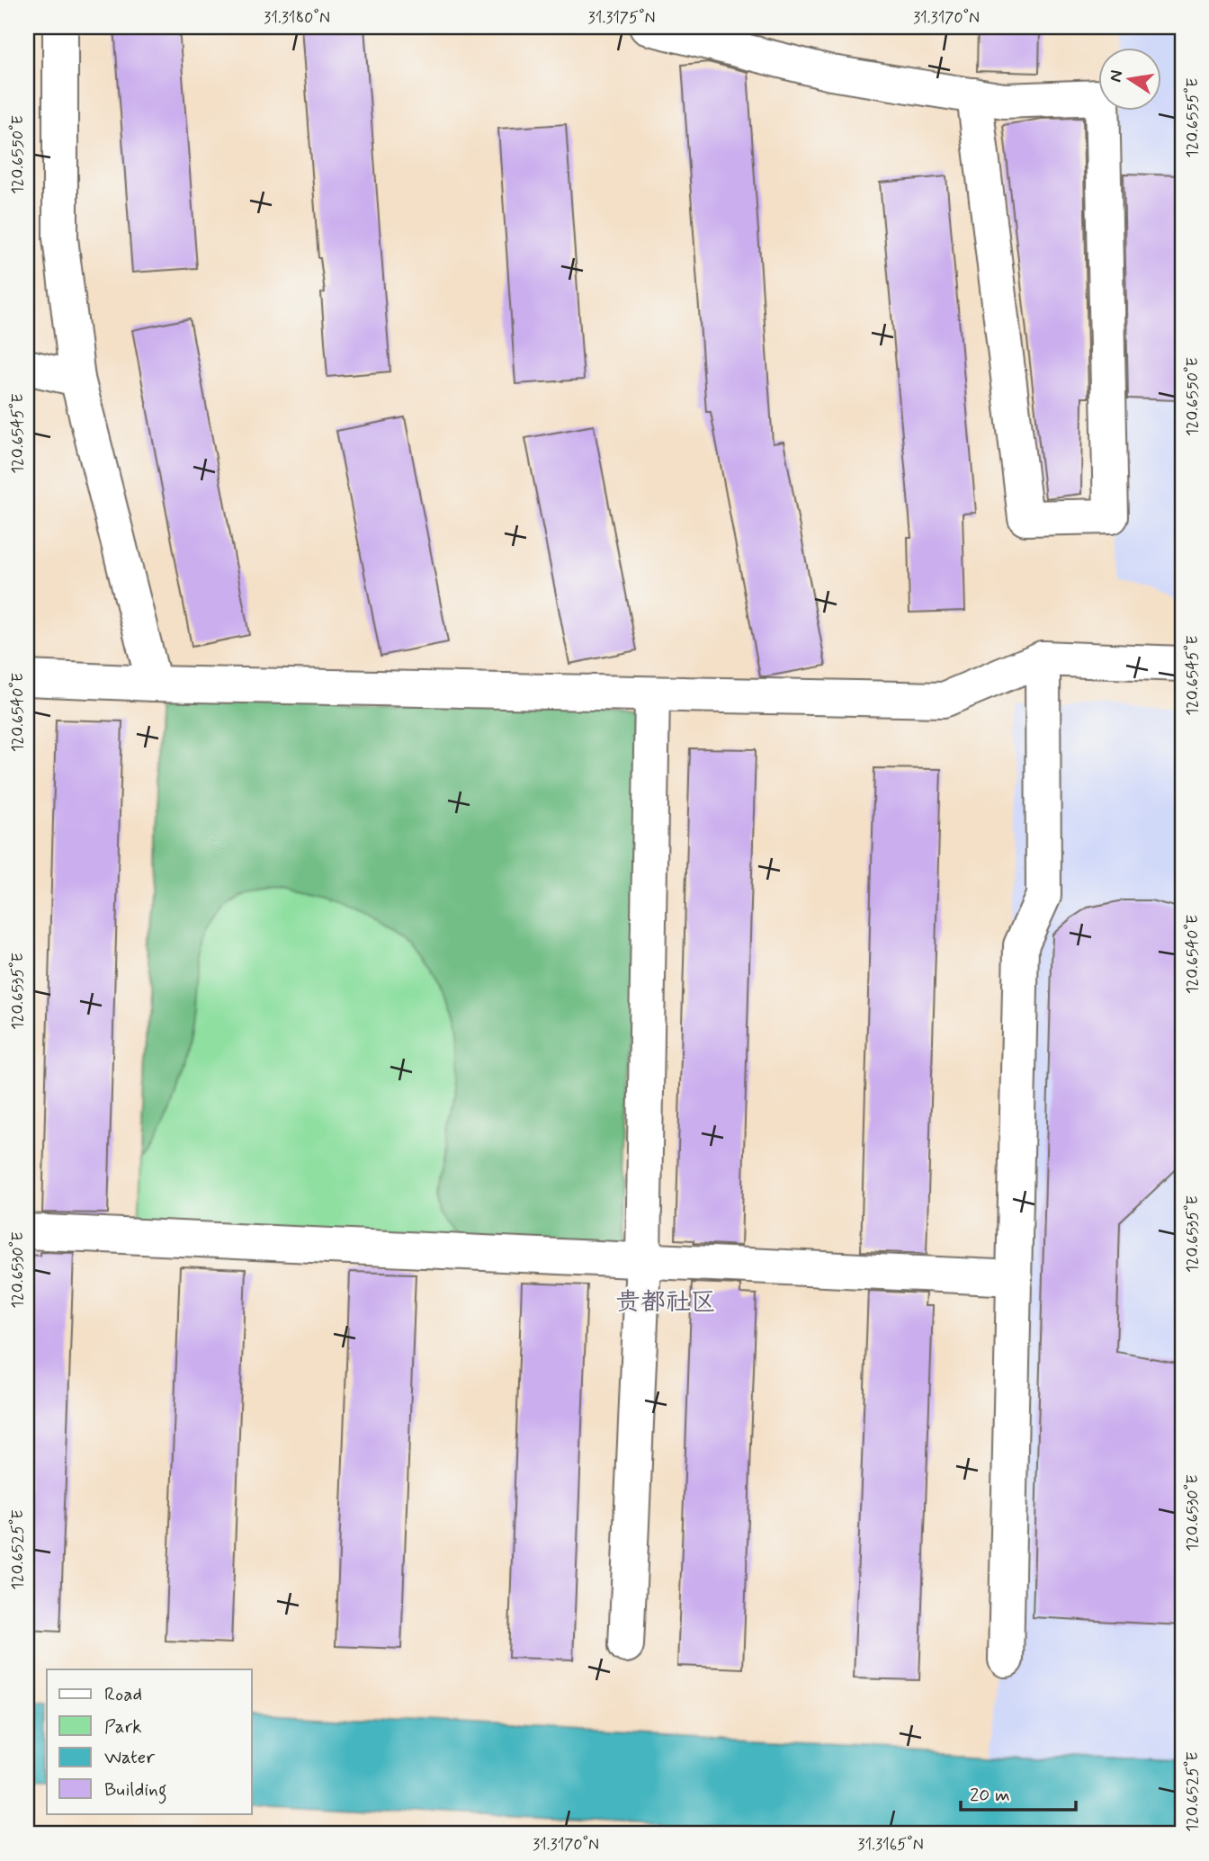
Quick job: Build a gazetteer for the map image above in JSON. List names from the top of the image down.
{
  "districts": ["贵都社区"],
  "legend": [
    "Road",
    "Park",
    "Water",
    "Building"
  ],
  "scale_bar": "20 m",
  "north": "left",
  "coordinates": [
    "31.3180°N",
    "31.3175°N",
    "31.3170°N",
    "120.6555°E",
    "120.6550°E",
    "120.6545°E",
    "120.6540°E",
    "120.6535°E",
    "120.6530°E",
    "120.6525°E",
    "31.3165°N"
  ]
}
